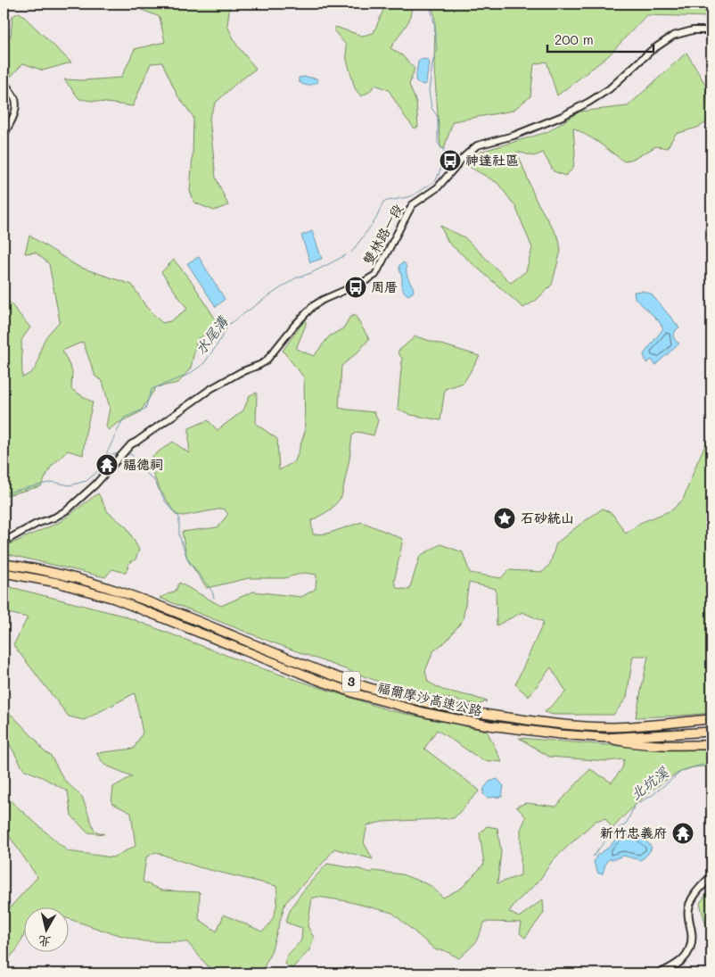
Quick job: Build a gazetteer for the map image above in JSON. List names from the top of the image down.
{
  "streets": {
    "highway": ["3", "福爾摩沙高速公路"],
    "street": ["雙林路一段"]
  },
  "water": ["水尾溝", "北坑溪"],
  "places": {
    "bus stop": ["神達社區", "周厝"],
    "temple": ["福德祠", "新竹忠義府"],
    "place": ["石砂統山"]
  },
  "scale_bar": "200 m",
  "north": "bottom"
}
